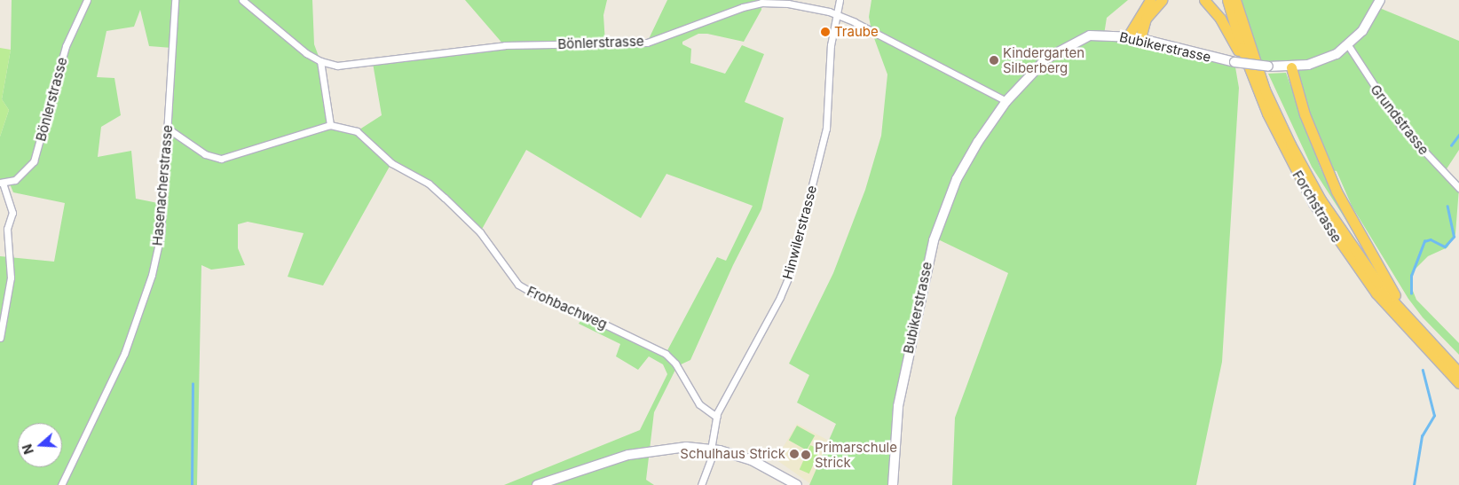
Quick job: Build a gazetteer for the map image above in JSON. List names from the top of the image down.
{
  "streets": {
    "highway": ["Forchstrasse"],
    "main road": ["Bubikerstrasse"],
    "street": [
      "Bönlerstrasse",
      "Grundstrasse",
      "Hasenacherstrasse",
      "Hinwilerstrasse",
      "Frohbachweg"
    ]
  },
  "crossings": [
    ["Bönlerstrasse", "Bubikerstrasse"],
    ["Bönlerstrasse", "Hinwilerstrasse"],
    ["Bubikerstrasse", "Grundstrasse"],
    ["Hinwilerstrasse", "Frohbachweg"]
  ],
  "places": [
    "Traube",
    "Kindergarten Silberberg",
    "Schulhaus Strick",
    "Primarschule Strick"
  ],
  "north": "left"
}
